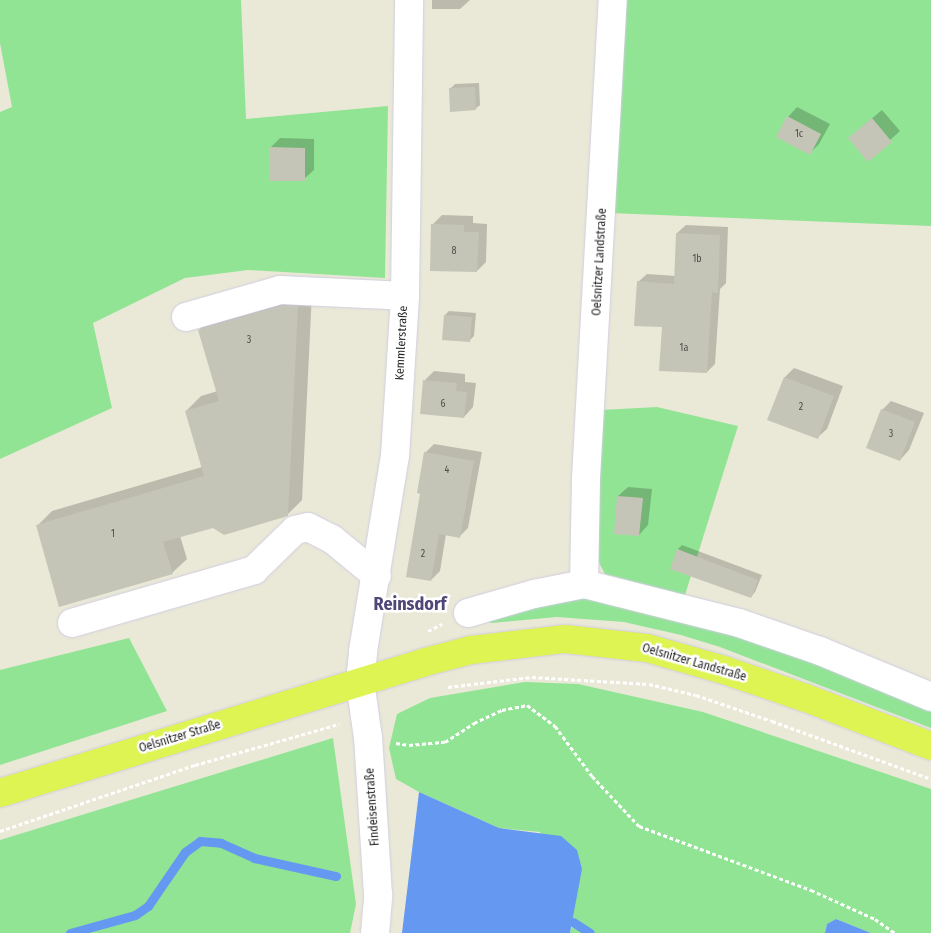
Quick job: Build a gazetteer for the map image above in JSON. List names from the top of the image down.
{
  "streets": {
    "main road": ["Oelsnitzer Landstraße", "Oelsnitzer Straße"],
    "street": ["Kemmlerstraße", "Findeisenstraße"]
  },
  "crossings": [
    ["Oelsnitzer Landstraße", "Kemmlerstraße"],
    ["Oelsnitzer Landstraße", "Oelsnitzer Straße"],
    ["Oelsnitzer Landstraße", "Findeisenstraße"],
    ["Kemmlerstraße", "Oelsnitzer Straße"],
    ["Kemmlerstraße", "Findeisenstraße"],
    ["Oelsnitzer Straße", "Findeisenstraße"]
  ],
  "districts": ["Reinsdorf"],
  "house_numbers": [
    "1c",
    "8",
    "1b",
    "3",
    "1a",
    "6",
    "2",
    "3",
    "4",
    "1",
    "2"
  ]
}
